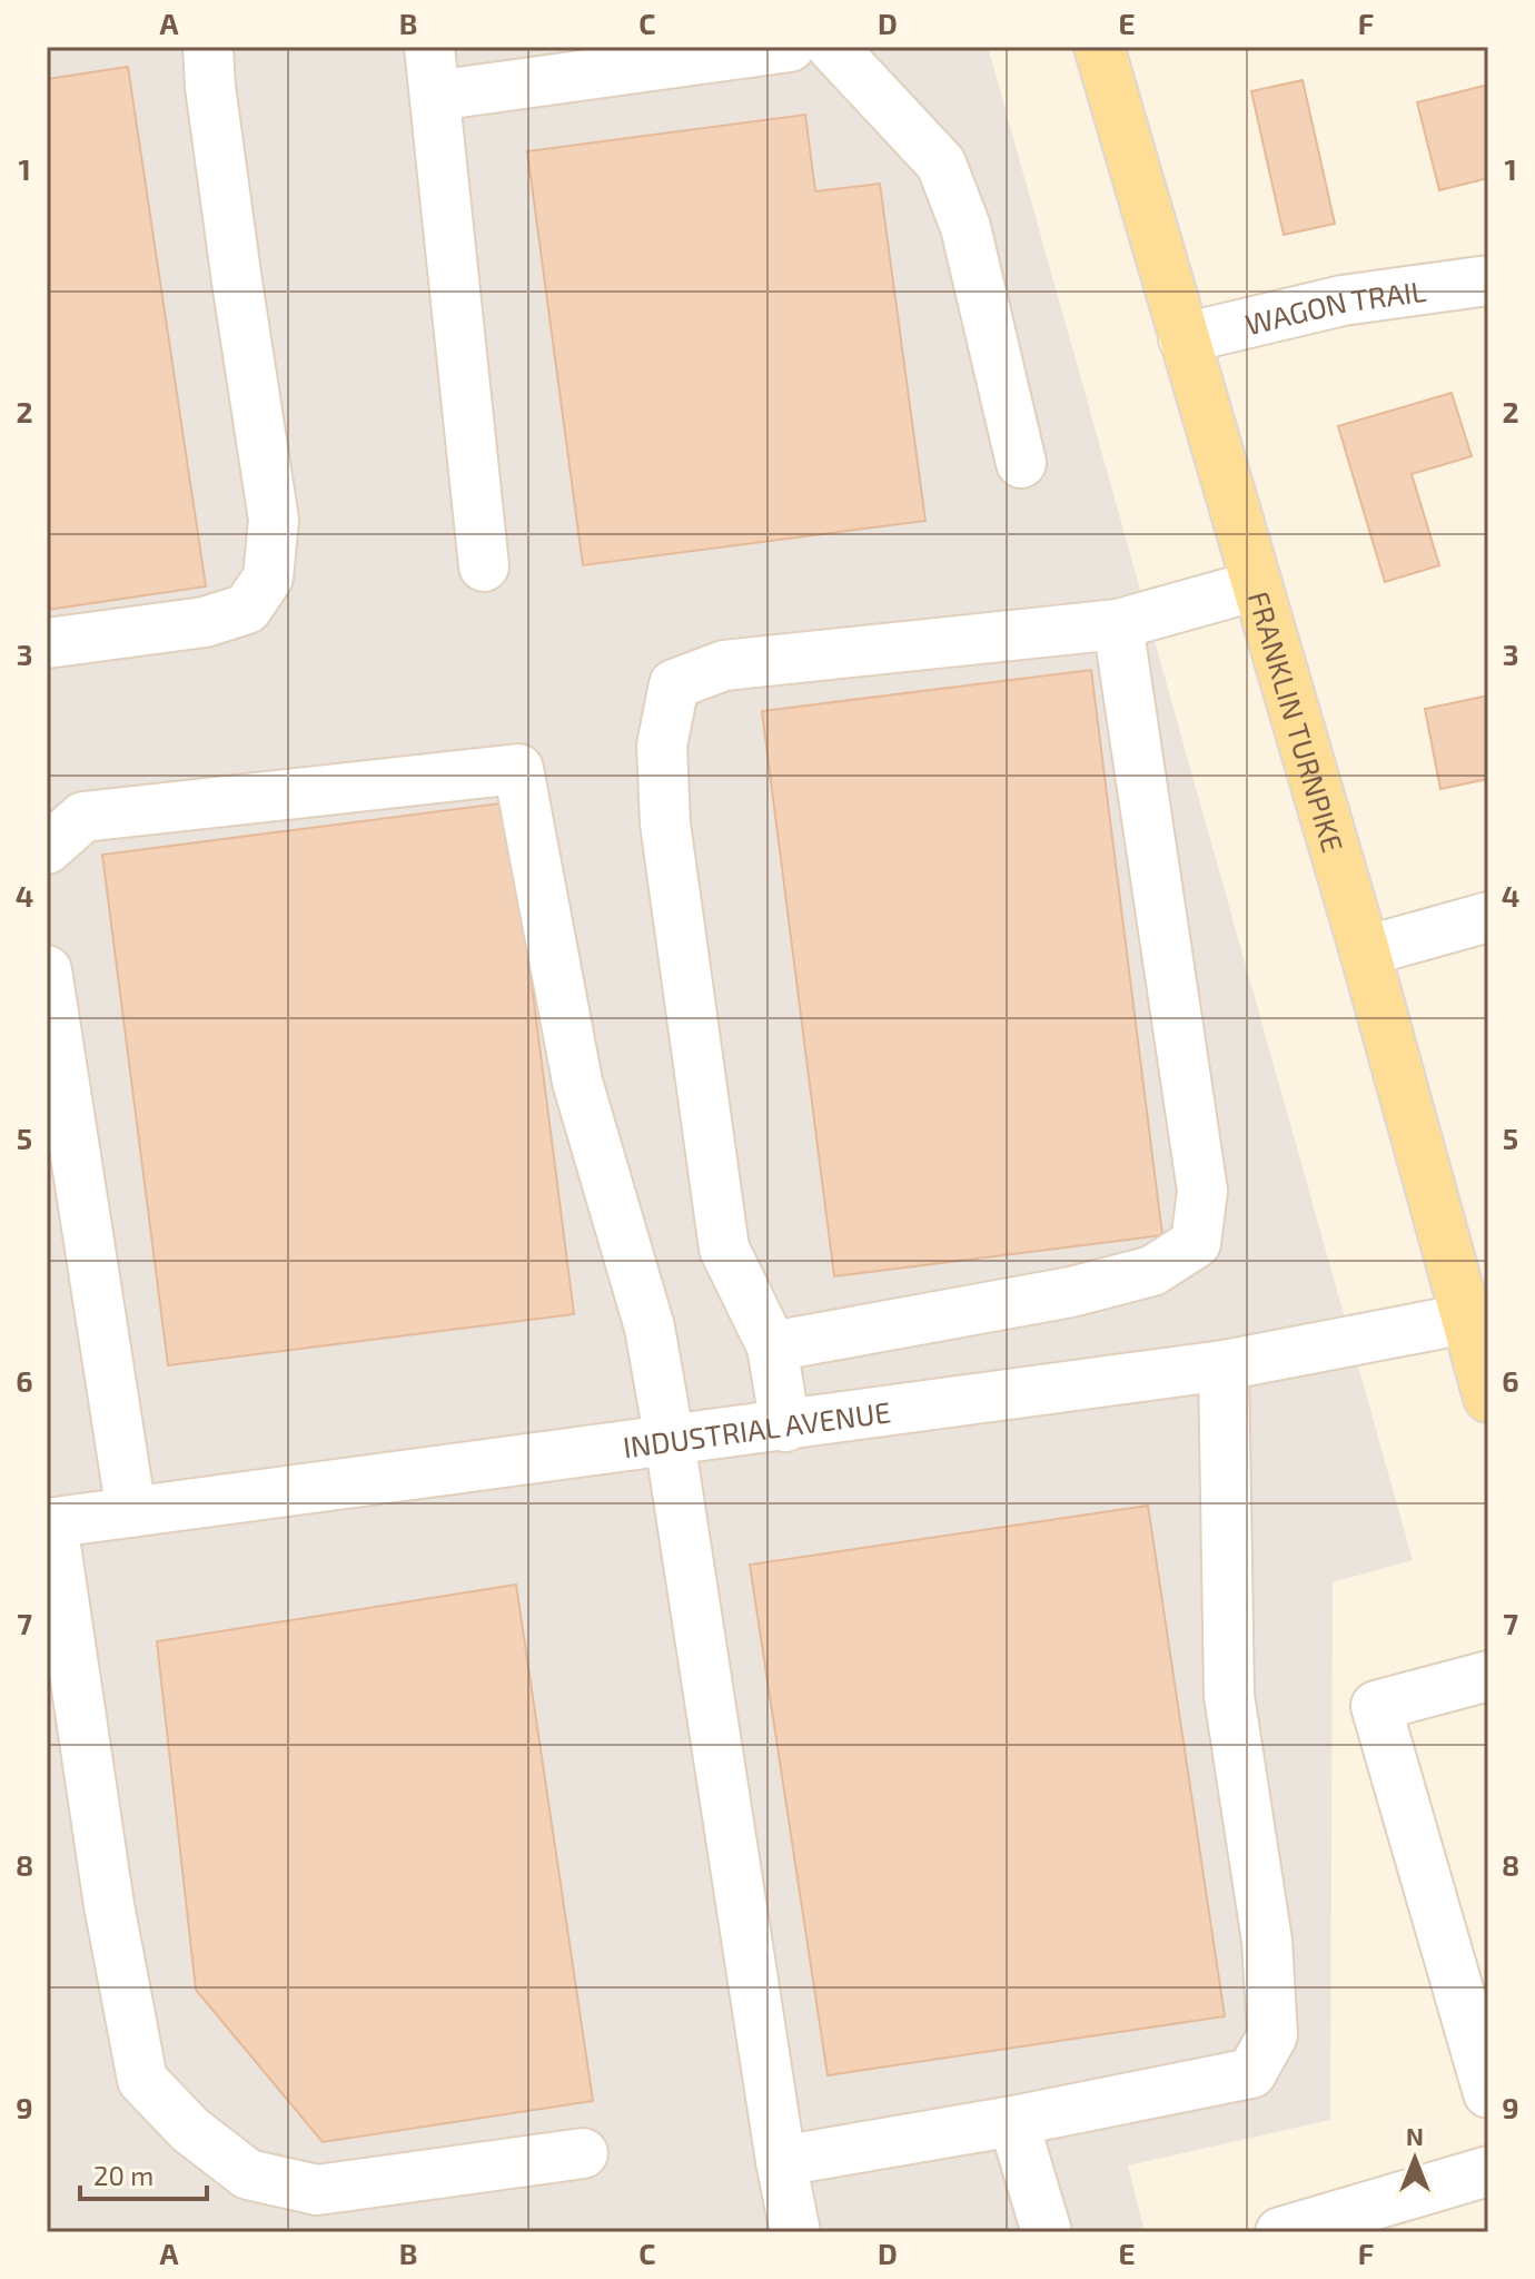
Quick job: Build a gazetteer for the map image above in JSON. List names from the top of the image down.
{
  "streets": {
    "main road": ["FRANKLIN TURNPIKE"],
    "street": ["WAGON TRAIL", "INDUSTRIAL AVENUE"]
  },
  "crossings": [
    ["WAGON TRAIL", "FRANKLIN TURNPIKE"],
    ["FRANKLIN TURNPIKE", "INDUSTRIAL AVENUE"]
  ],
  "scale_bar": "20 m",
  "north": "top",
  "grid": {
    "columns": [
      "A",
      "B",
      "C",
      "D",
      "E",
      "F"
    ],
    "rows": [
      "1",
      "2",
      "3",
      "4",
      "5",
      "6",
      "7",
      "8",
      "9"
    ]
  }
}
